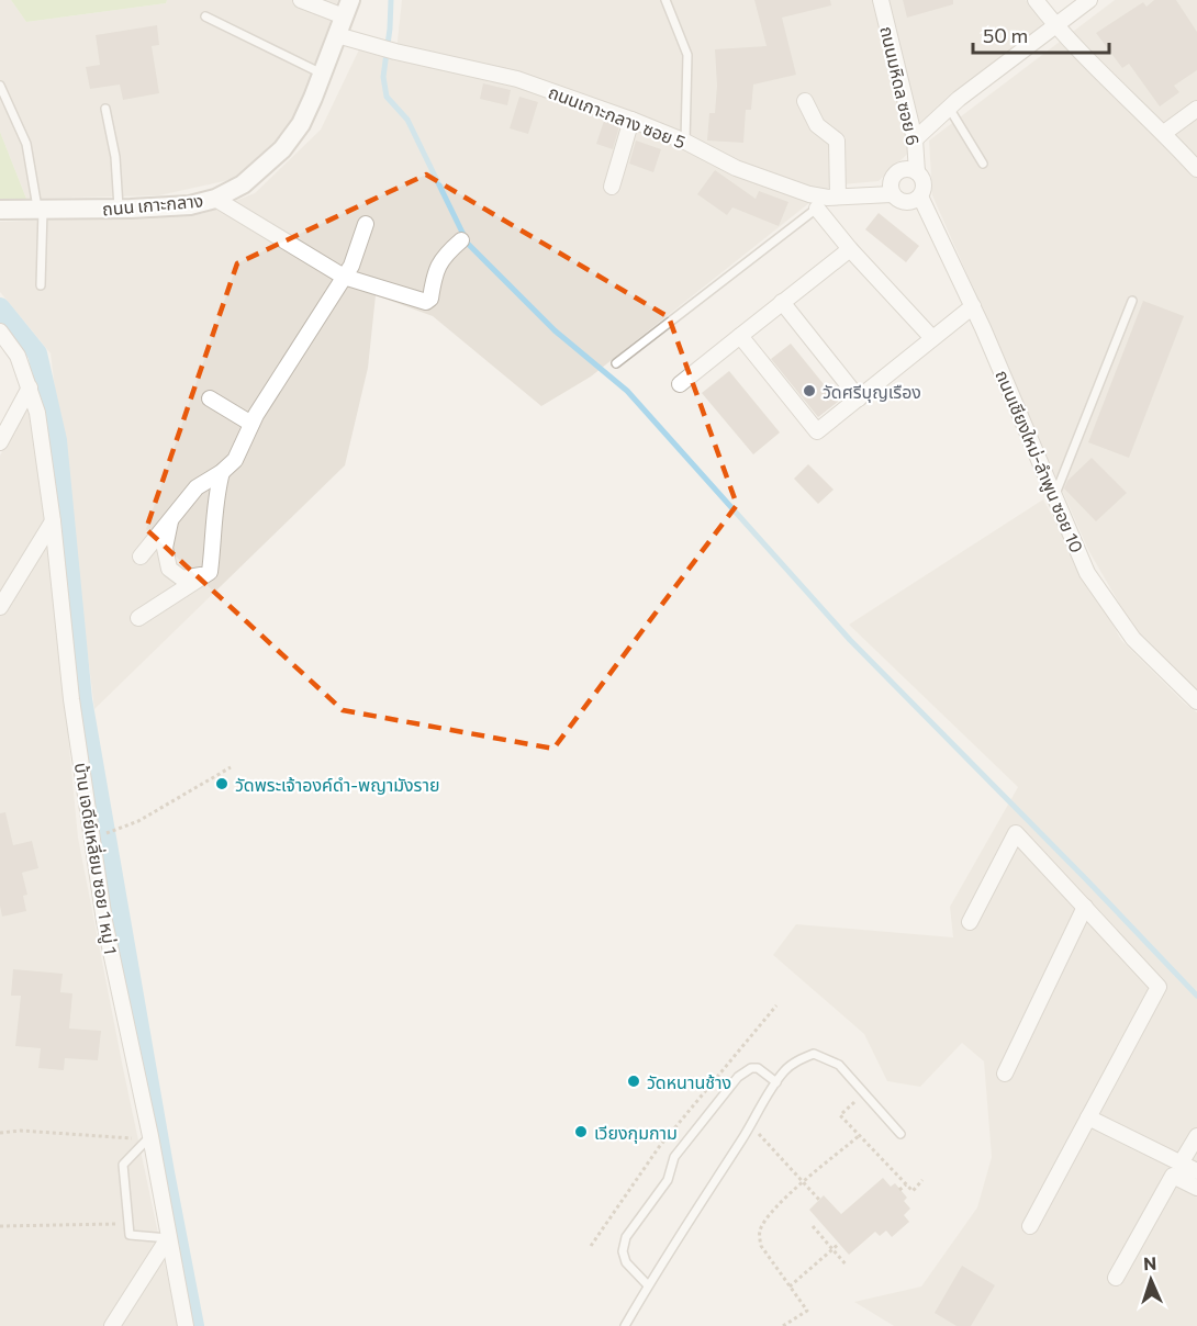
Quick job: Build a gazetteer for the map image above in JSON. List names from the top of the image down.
{
  "streets": {
    "street": [
      "ถนนมหิดล ซอย 6",
      "ถนนเกาะกลาง ซอย 5",
      "ถนน เกาะกลาง",
      "ถนนเชียงใหม่-ลำพูน ซอย 10",
      "บ้าน เจดีย์เหลี่ยม ซอย 1 หมู่ 1"
    ]
  },
  "crossings": [
    ["ถนนมหิดล ซอย 6", "ถนนเกาะกลาง ซอย 5"],
    ["ถนนมหิดล ซอย 6", "ถนนเชียงใหม่-ลำพูน ซอย 10"],
    ["ถนนเกาะกลาง ซอย 5", "ถนน เกาะกลาง"],
    ["ถนนเกาะกลาง ซอย 5", "ถนนเชียงใหม่-ลำพูน ซอย 10"]
  ],
  "places": [
    "วัดศรีบุญเรือง",
    "วัดพระเจ้าองค์ดำ-พญามังราย",
    "วัดหนานช้าง",
    "เวียงกุมกาม"
  ],
  "scale_bar": "50 m",
  "north": "top"
}
